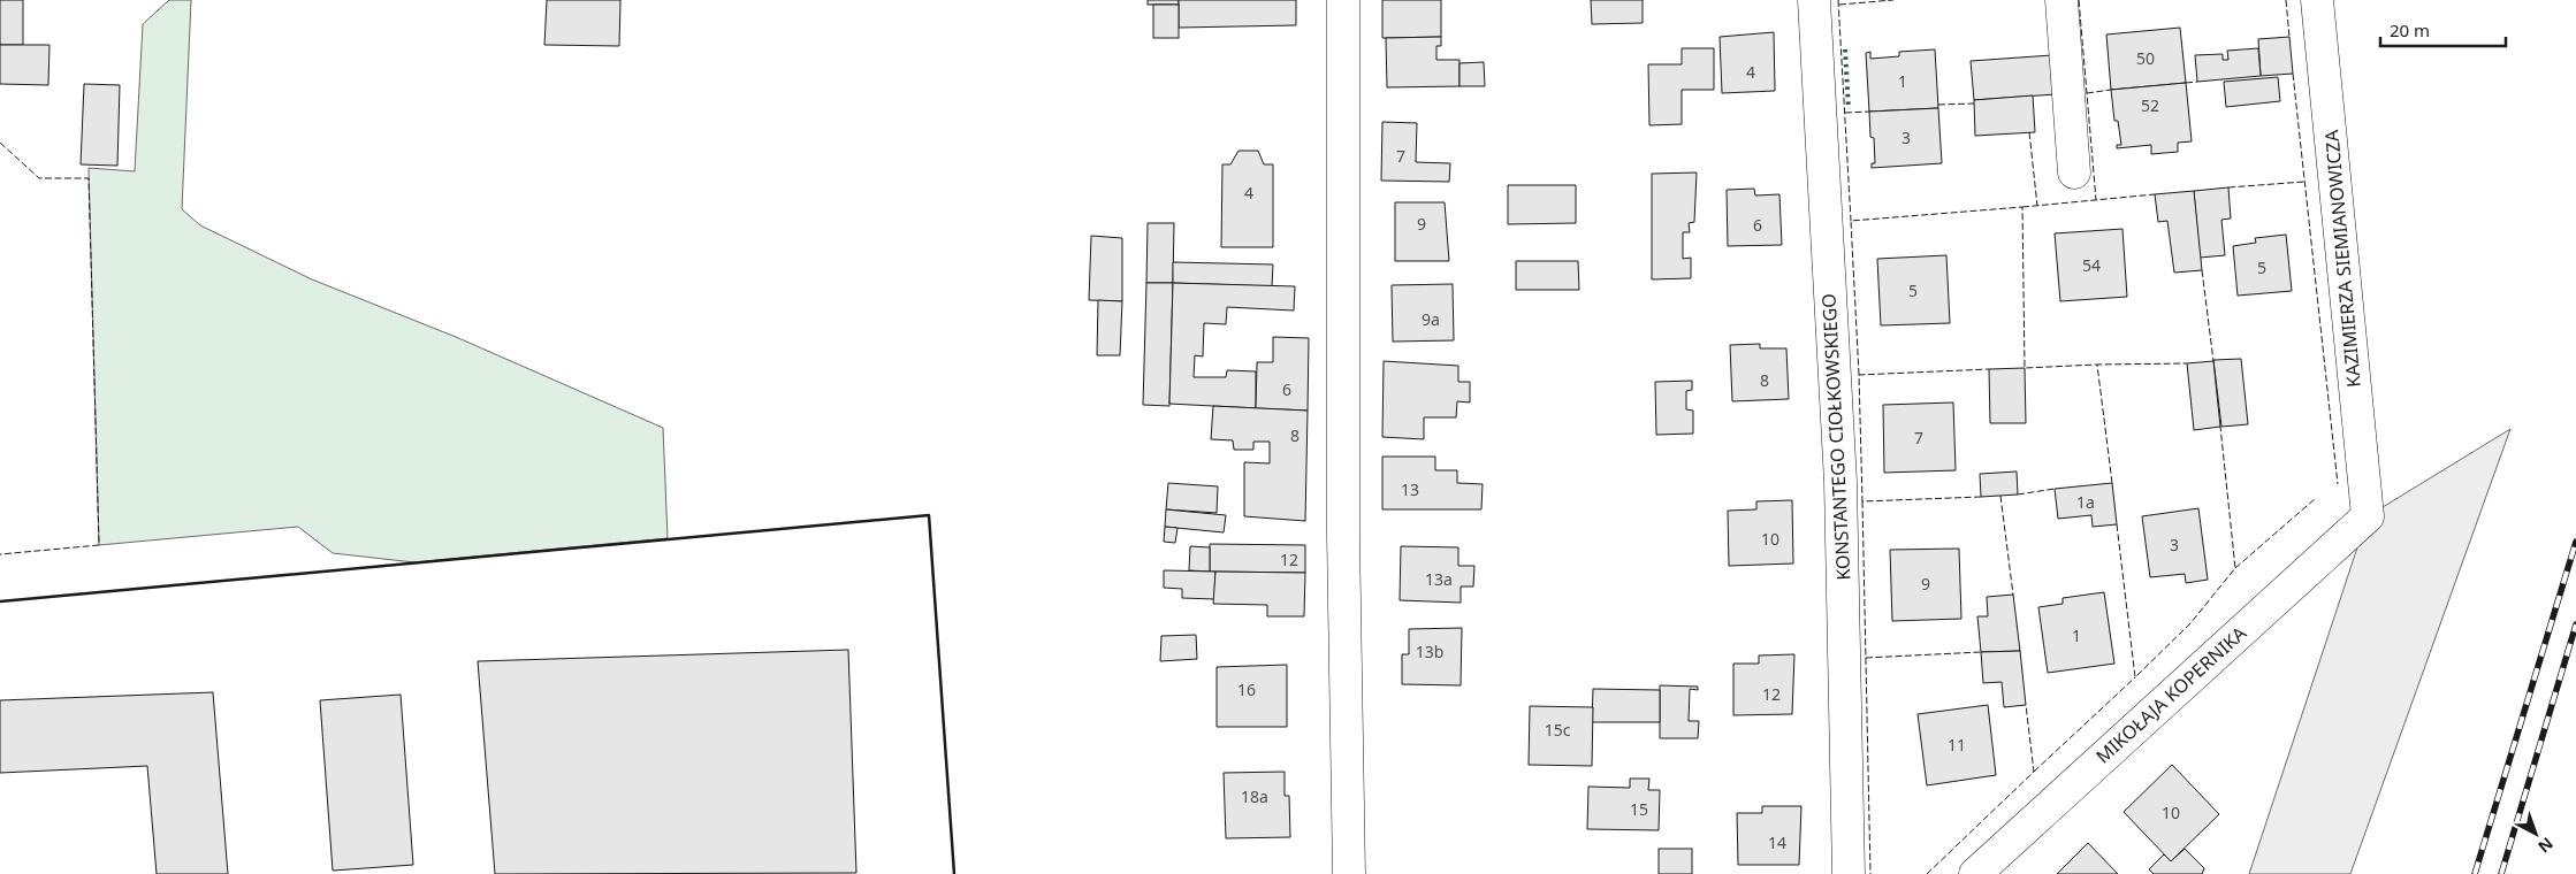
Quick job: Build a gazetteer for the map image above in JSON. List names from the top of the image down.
{
  "streets": {
    "street": ["KAZIMIERZA SIEMIANOWICZA", "KONSTANTEGO CIOŁKOWSKIEGO", "MIKOŁAJA KOPERNIKA"]
  },
  "crossings": [
    ["KAZIMIERZA SIEMIANOWICZA", "MIKOŁAJA KOPERNIKA"]
  ],
  "house_numbers": [
    "50",
    "4",
    "1",
    "52",
    "3",
    "7",
    "4",
    "9",
    "6",
    "54",
    "5",
    "5",
    "9a",
    "8",
    "6",
    "8",
    "7",
    "13",
    "1a",
    "10",
    "3",
    "12",
    "13a",
    "9",
    "1",
    "13b",
    "16",
    "12",
    "15c",
    "11",
    "18a",
    "15",
    "10",
    "14"
  ],
  "scale_bar": "20 m",
  "north": "bottom right"
}
